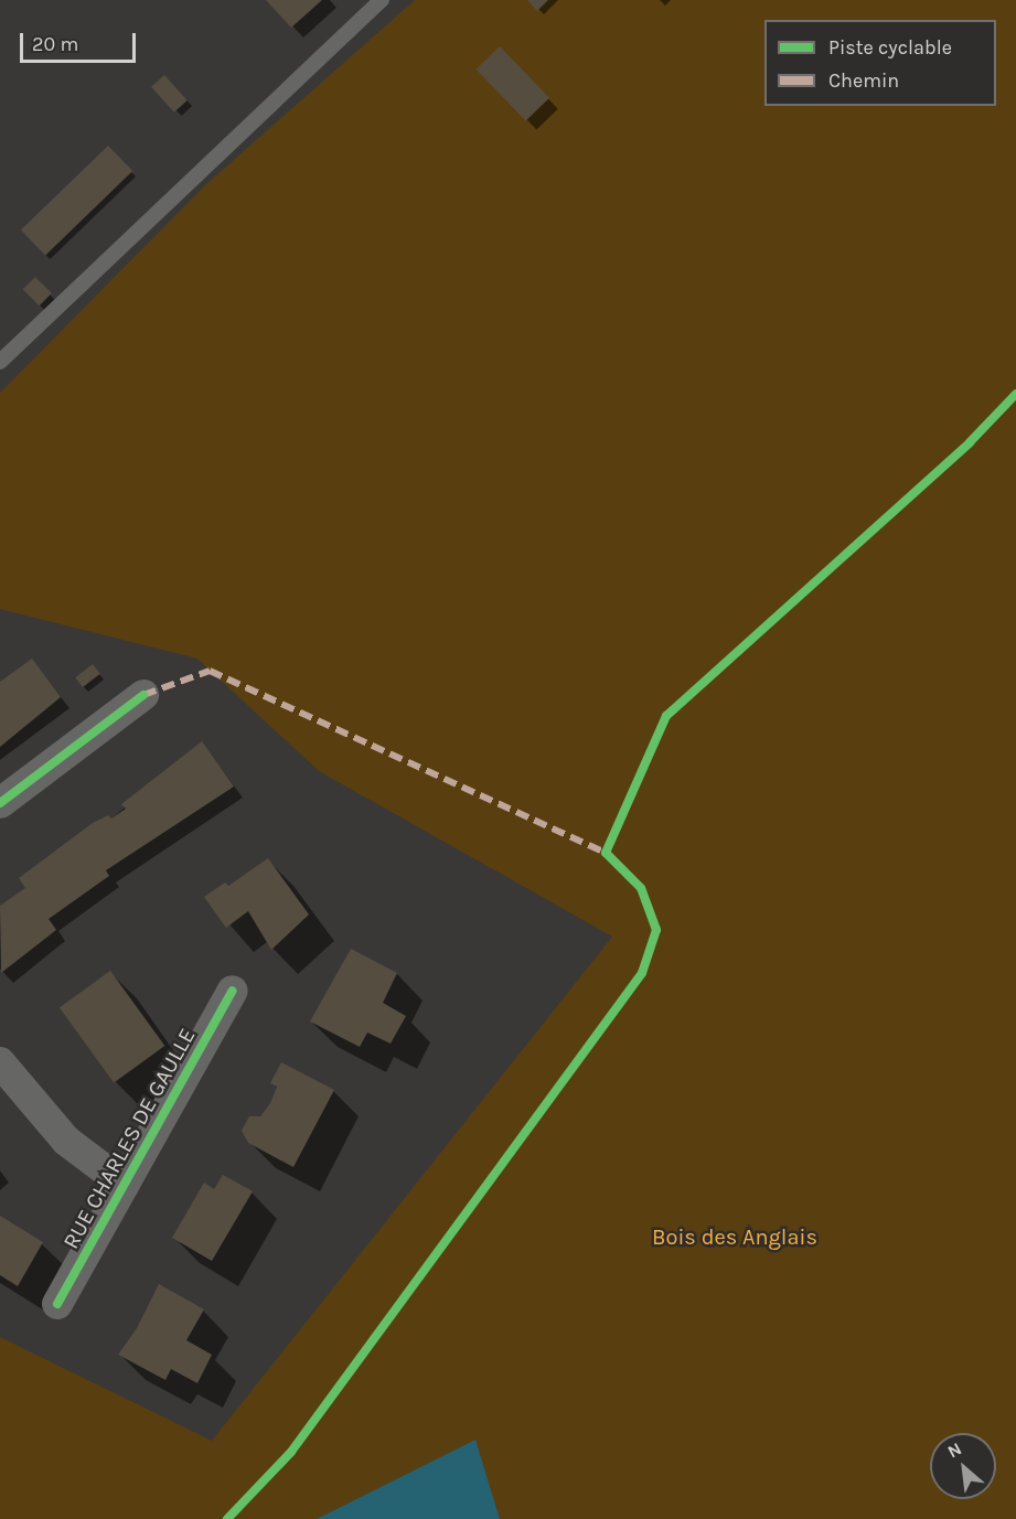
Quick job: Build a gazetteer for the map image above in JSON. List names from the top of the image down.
{
  "streets": {
    "street": ["RUE CHARLES DE GAULLE"]
  },
  "parks": ["Bois des Anglais"],
  "legend": ["Piste cyclable", "Chemin"],
  "scale_bar": "20 m",
  "north": "top left"
}
